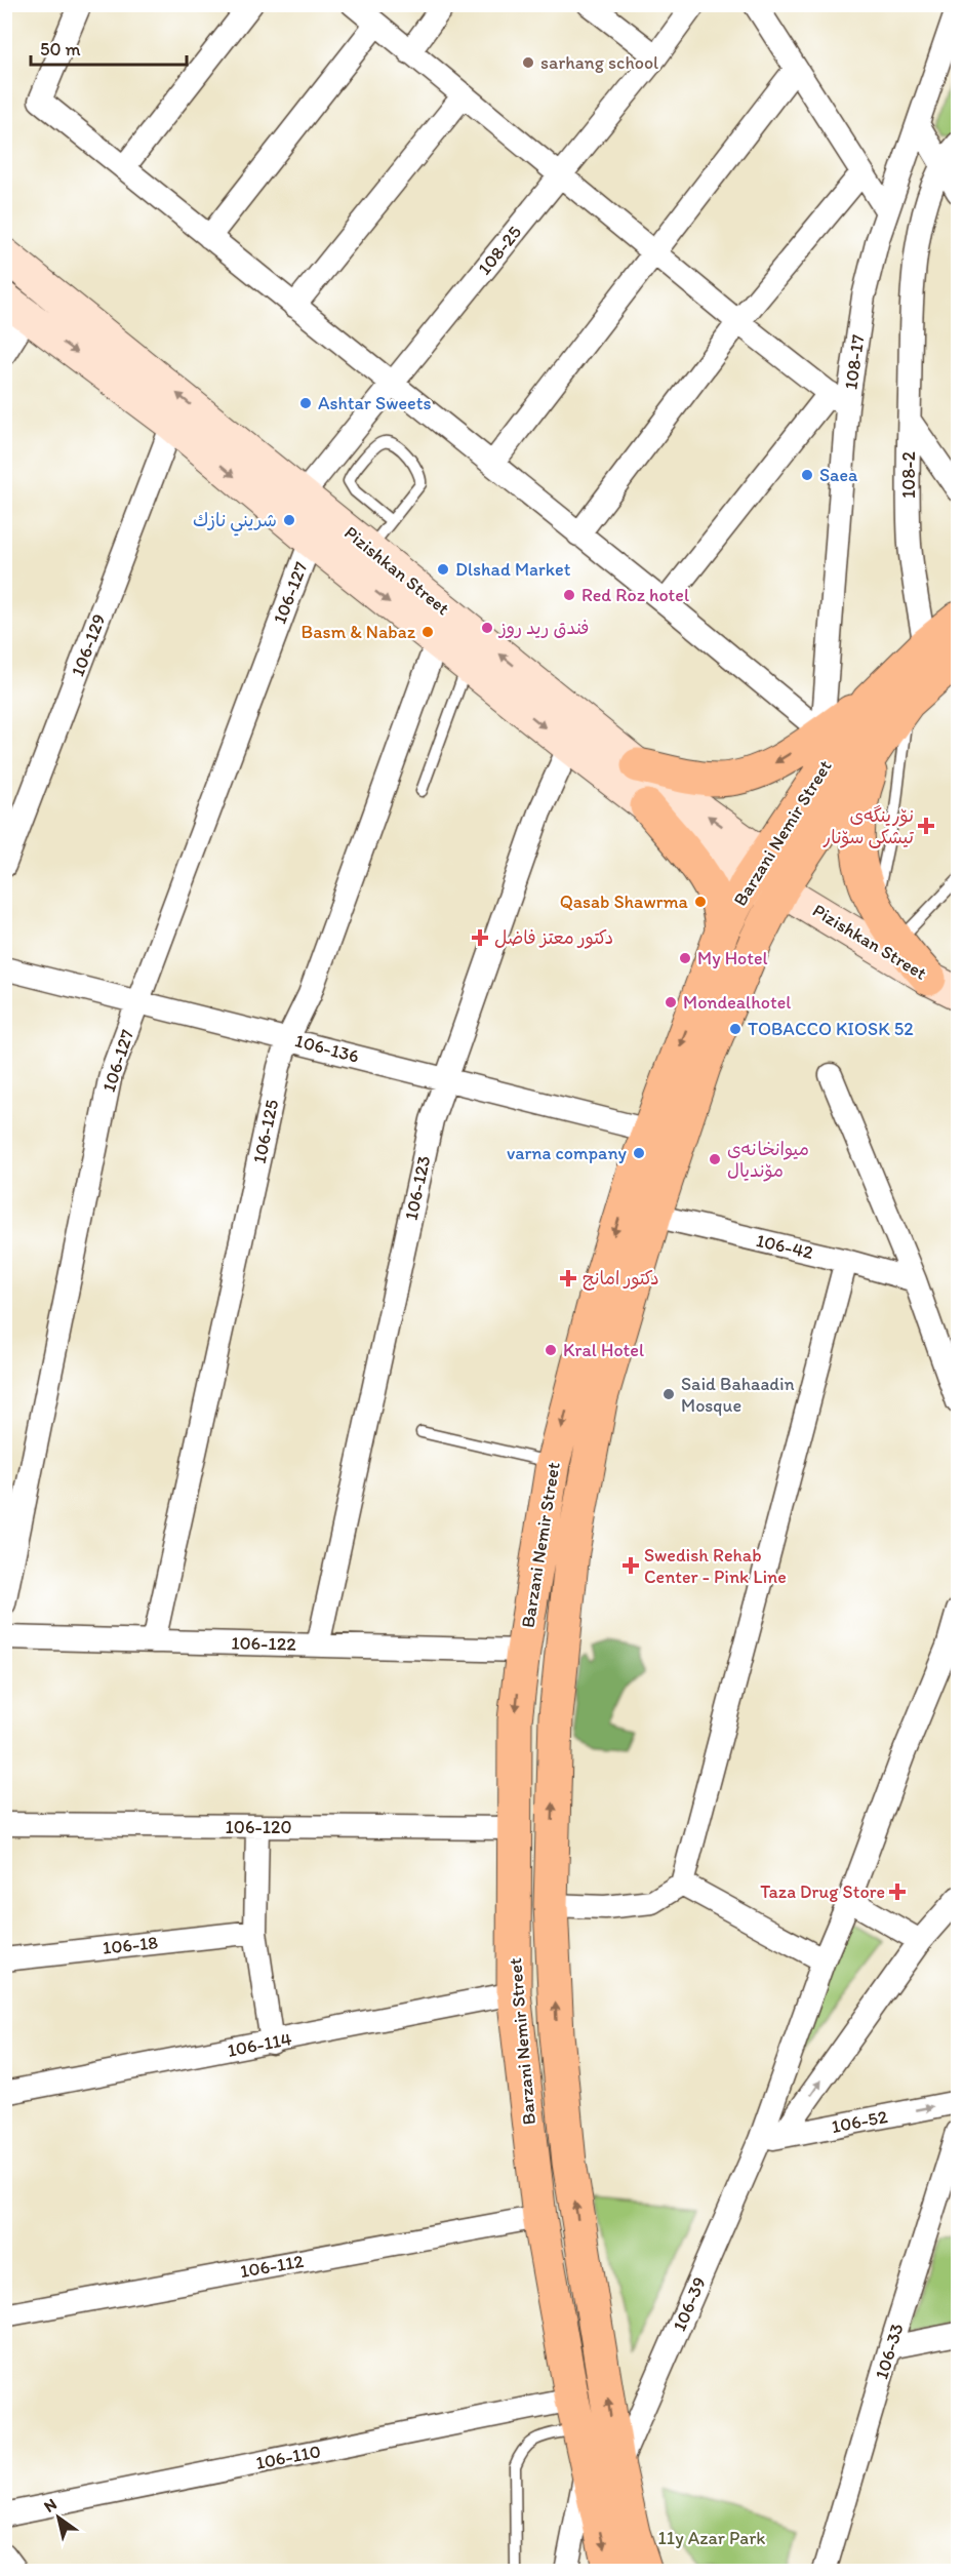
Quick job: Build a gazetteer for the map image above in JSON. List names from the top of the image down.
{
  "streets": {
    "main road": ["Pizishkan Street", "Barzani Nemir Street"],
    "street": [
      "108-25",
      "108-17",
      "108-2",
      "106-127",
      "106-129",
      "106-136",
      "106-125",
      "106-123",
      "106-42",
      "106-122",
      "106-120",
      "106-18",
      "106-114",
      "106-52",
      "106-112",
      "106-39",
      "106-33",
      "106-110"
    ]
  },
  "crossings": [
    ["108-25", "Pizishkan Street"],
    ["108-2", "Barzani Nemir Street"],
    ["Pizishkan Street", "106-127"],
    ["Pizishkan Street", "106-129"],
    ["Pizishkan Street", "Barzani Nemir Street"],
    ["Pizishkan Street", "106-125"],
    ["Pizishkan Street", "106-123"],
    ["106-127", "106-136"],
    ["Barzani Nemir Street", "106-136"],
    ["Barzani Nemir Street", "106-42"],
    ["Barzani Nemir Street", "106-122"],
    ["Barzani Nemir Street", "106-120"],
    ["Barzani Nemir Street", "106-114"],
    ["Barzani Nemir Street", "106-112"],
    ["Barzani Nemir Street", "106-39"],
    ["Barzani Nemir Street", "106-110"],
    ["106-136", "106-125"],
    ["106-136", "106-123"],
    ["106-125", "106-122"],
    ["106-123", "106-122"],
    ["106-52", "106-39"]
  ],
  "one_way": ["106-52"],
  "parks": ["11y Azar Park"],
  "places": {
    "other": [
      "sarhang school",
      "Ashtar Sweets",
      "Saea",
      "شريني نازك",
      "Dlshad Market",
      "Red Roz hotel",
      "فندق ريد روز",
      "Basm & Nabaz",
      "Qasab Shawrma",
      "My Hotel",
      "Mondealhotel",
      "TOBACCO KIOSK 52",
      "varna company",
      "میوانخانەی مۆندیال",
      "Kral Hotel",
      "Said Bahaadin Mosque"
    ],
    "health": [
      "نۆرینگەی تیشکی سۆنار",
      "دكتور معتز فاضل",
      "دكتور امانج",
      "Swedish Rehab Center - Pink Line",
      "Taza Drug Store"
    ]
  },
  "scale_bar": "50 m",
  "north": "top left"
}
